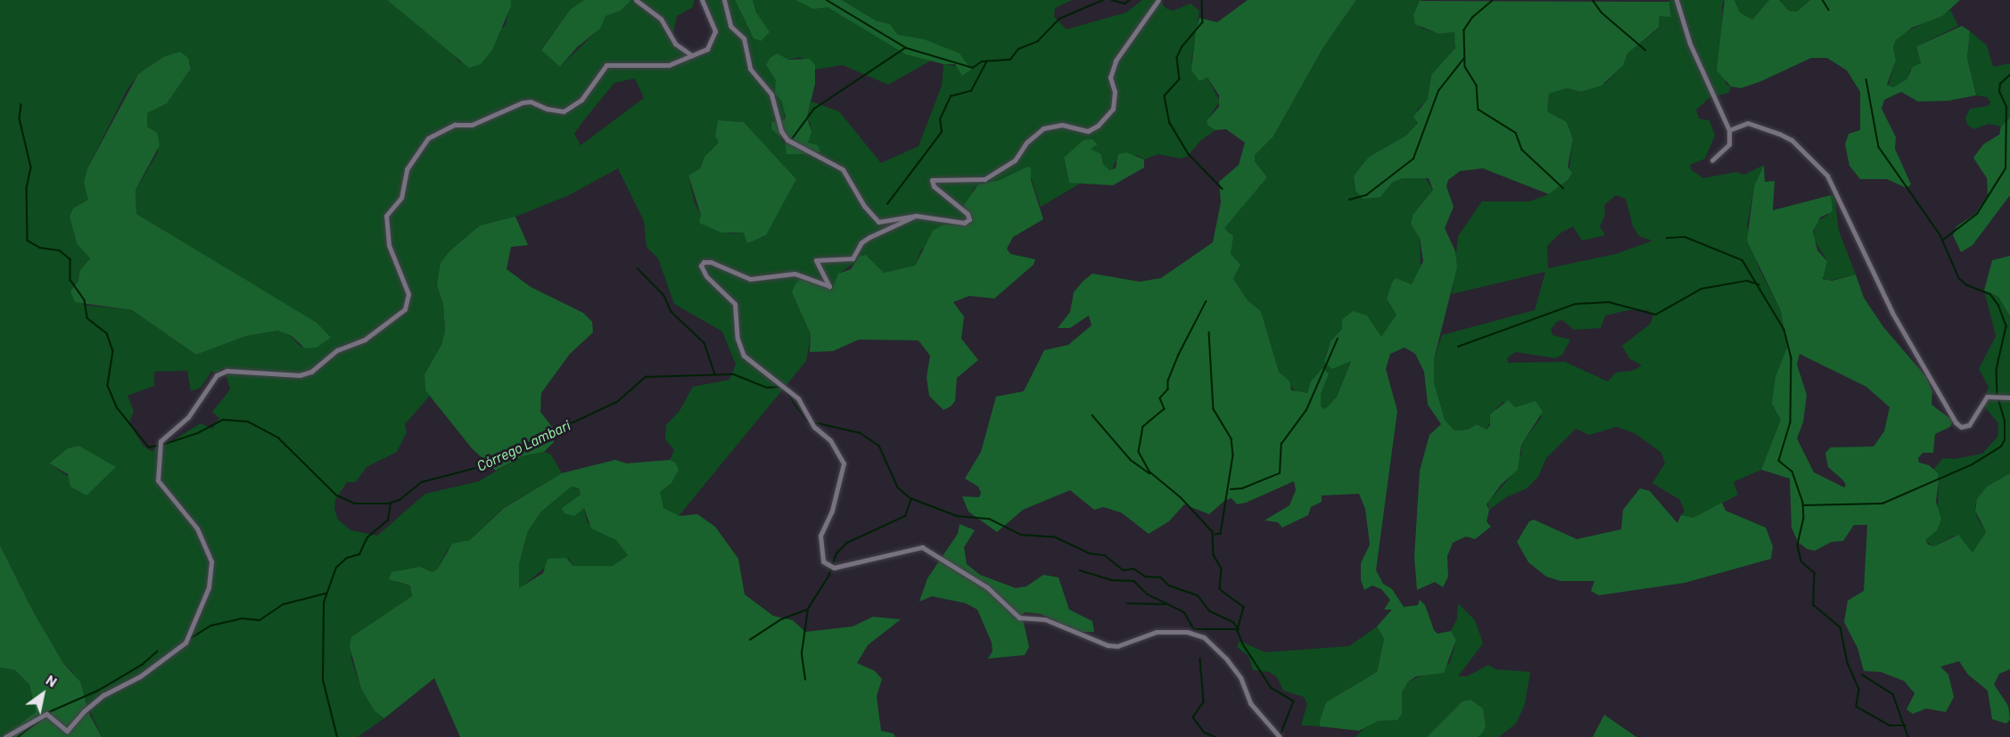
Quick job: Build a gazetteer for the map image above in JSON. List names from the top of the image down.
{
  "water": ["Córrego Lambari"],
  "north": "top right"
}
